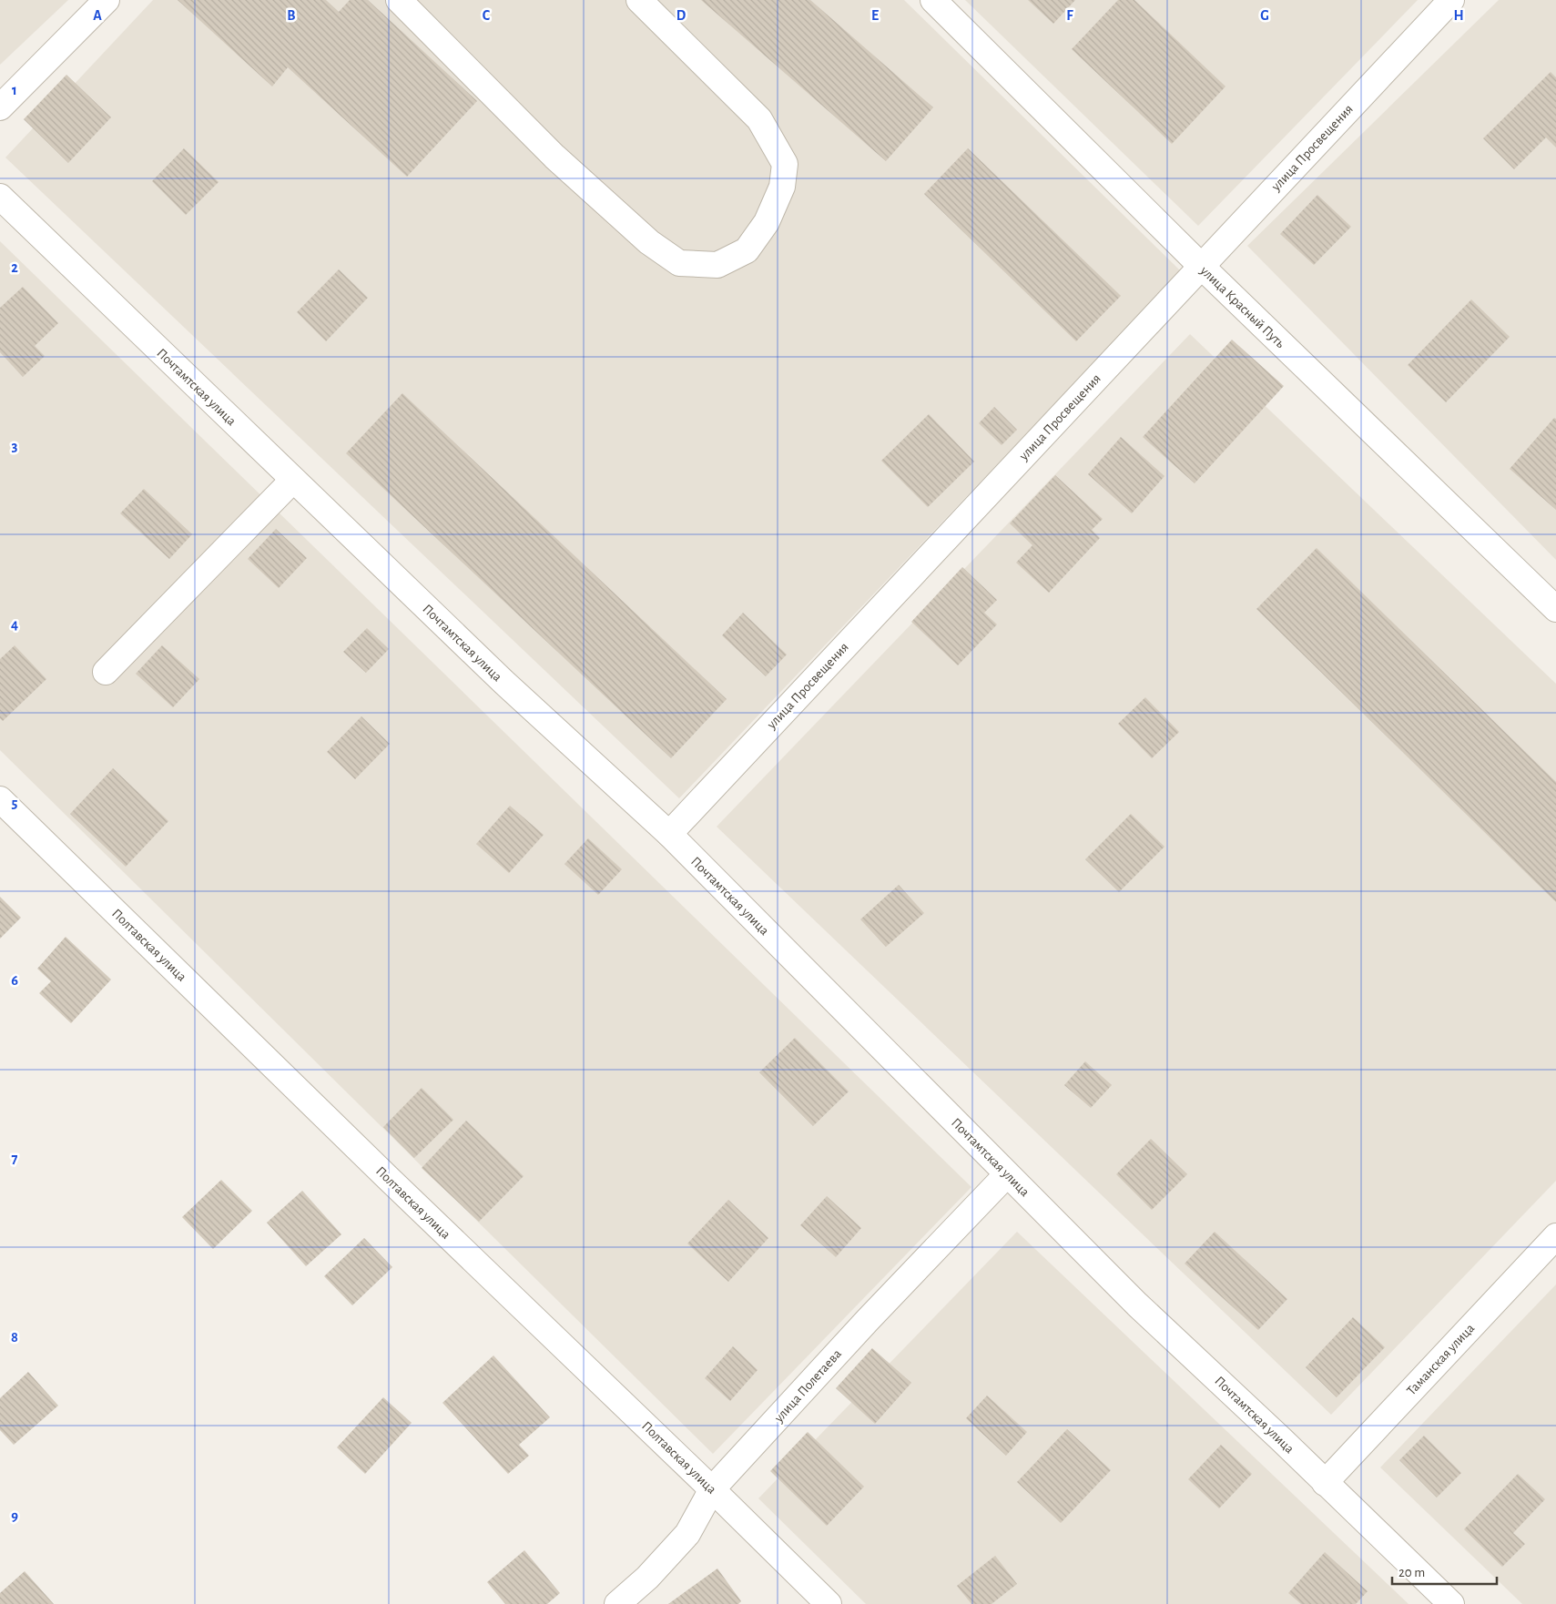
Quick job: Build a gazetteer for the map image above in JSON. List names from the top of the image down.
{
  "streets": {
    "street": [
      "улица Просвещения",
      "улица Красный Путь",
      "Почтамтская улица",
      "Полтавская улица",
      "Таманская улица",
      "улица Полетаева"
    ]
  },
  "crossings": [
    ["улица Просвещения", "улица Красный Путь"],
    ["улица Просвещения", "Почтамтская улица"],
    ["Почтамтская улица", "Таманская улица"],
    ["Почтамтская улица", "улица Полетаева"],
    ["Полтавская улица", "улица Полетаева"]
  ],
  "scale_bar": "20 m",
  "grid": {
    "columns": [
      "A",
      "B",
      "C",
      "D",
      "E",
      "F",
      "G",
      "H"
    ],
    "rows": [
      "1",
      "2",
      "3",
      "4",
      "5",
      "6",
      "7",
      "8",
      "9"
    ]
  }
}
